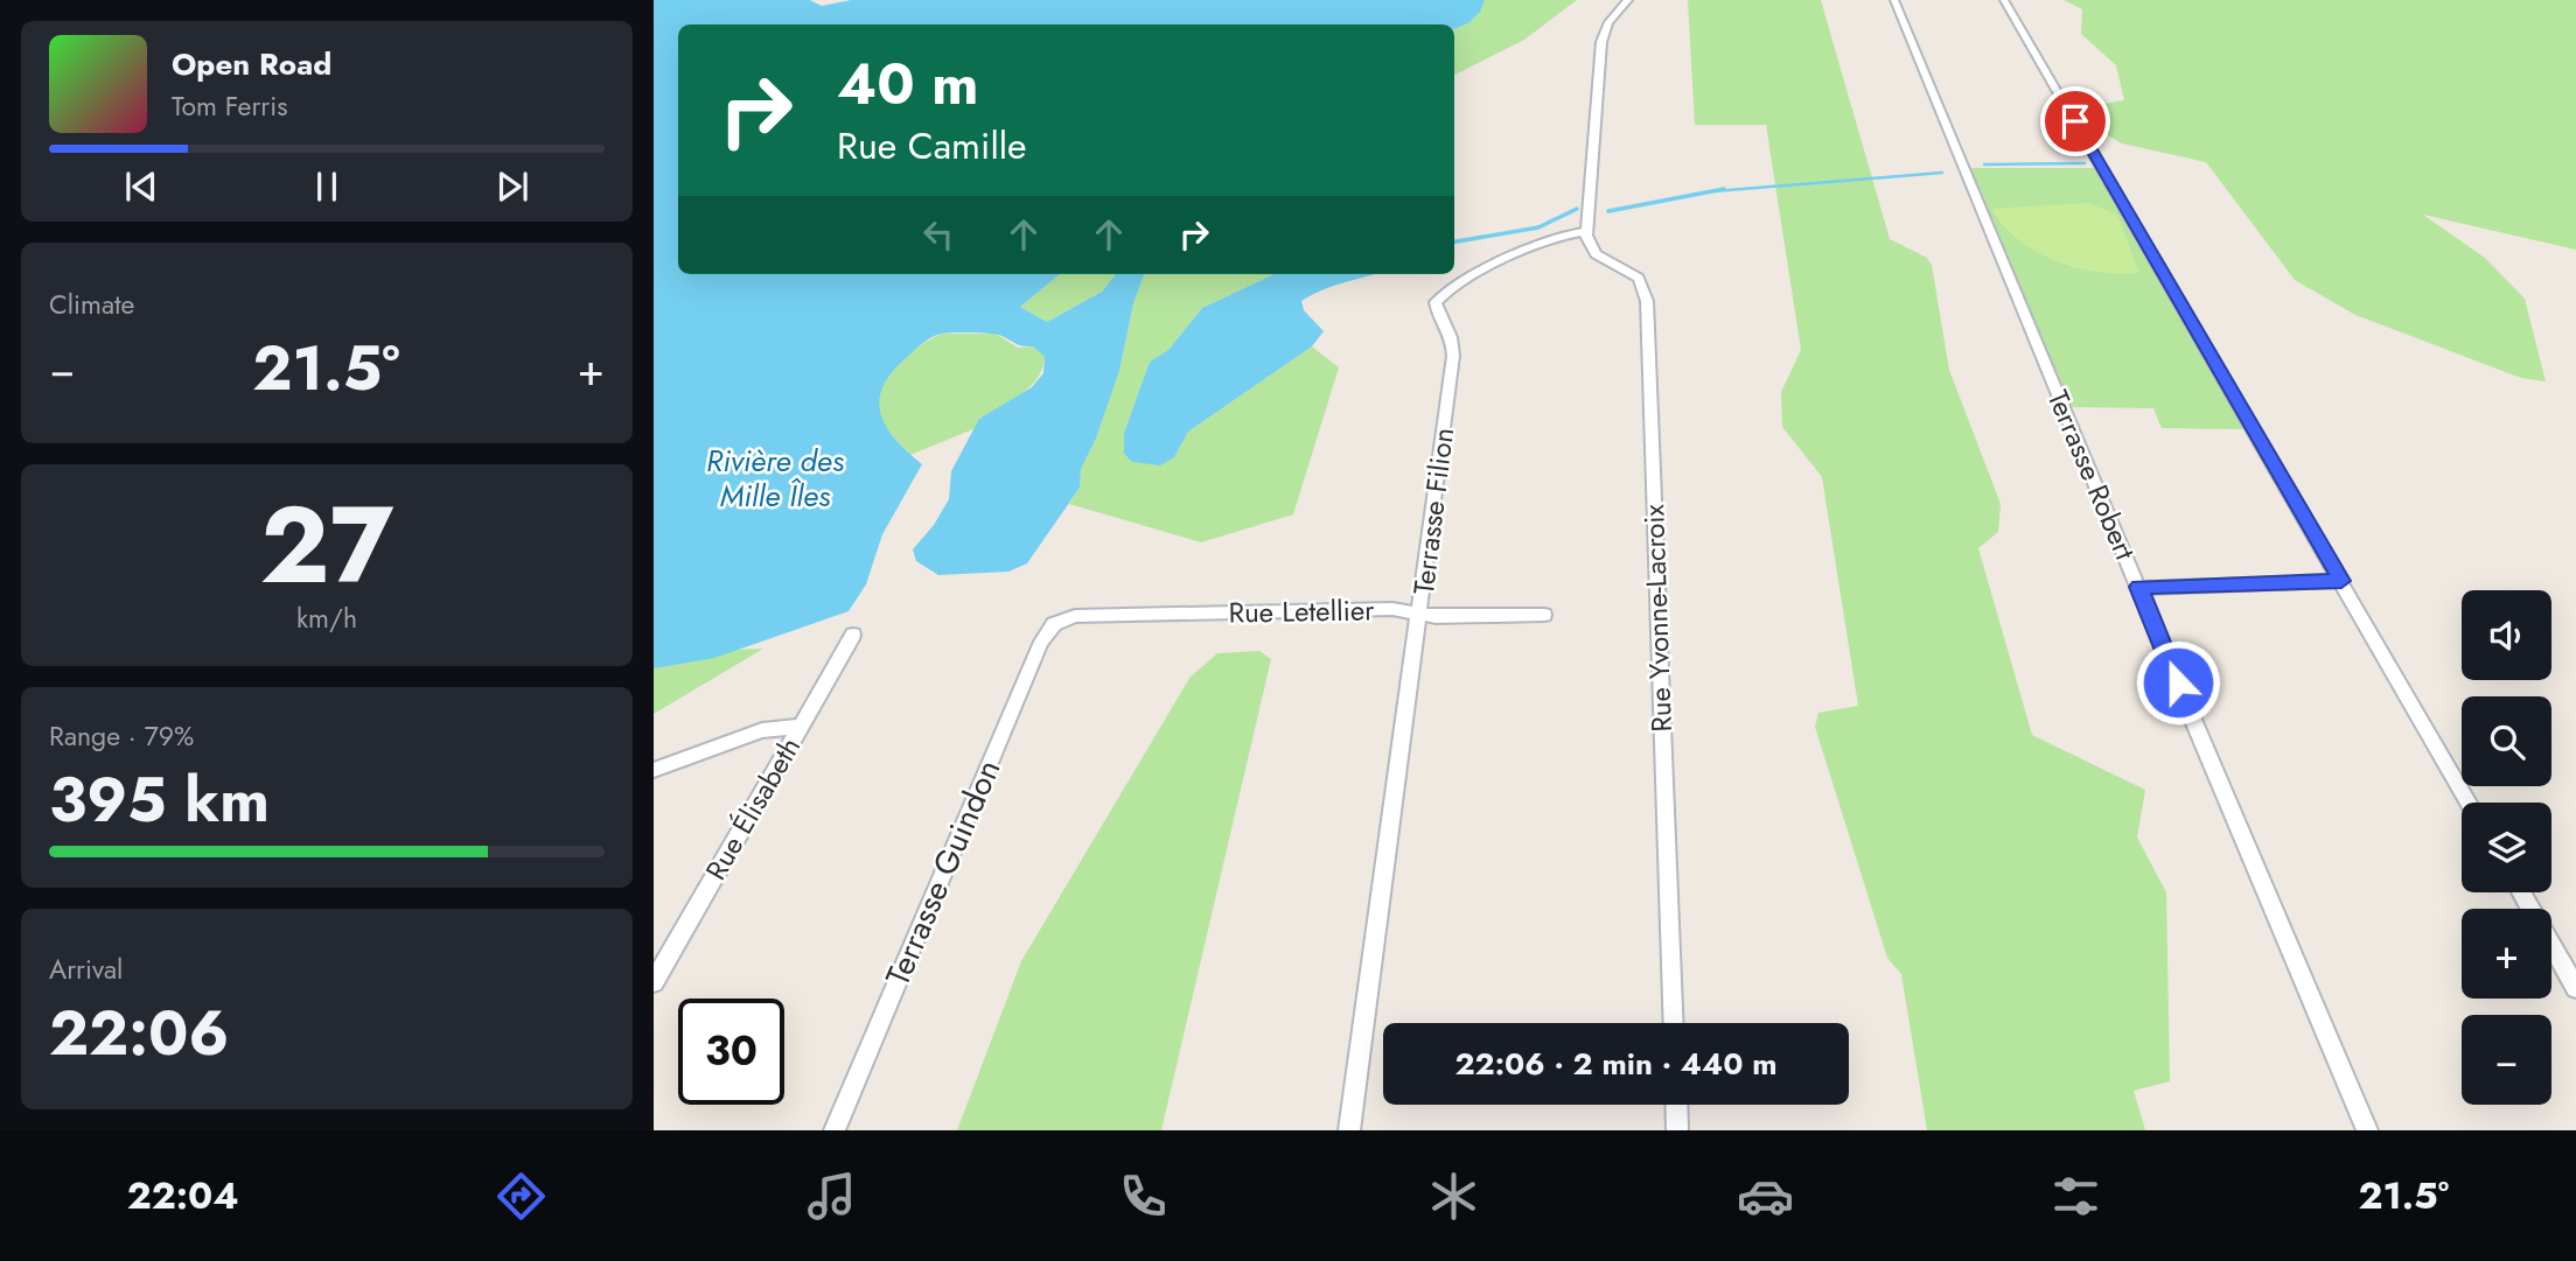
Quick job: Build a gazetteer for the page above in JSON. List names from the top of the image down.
{
  "streets": {
    "street": [
      "Terrasse Robert",
      "Terrasse Filion",
      "Rue Letellier",
      "Rue Yvonne-Lacroix",
      "Rue Élisabeth",
      "Terrasse Guindon"
    ]
  },
  "crossings": [
    ["Terrasse Filion", "Rue Letellier"],
    ["Terrasse Filion", "Rue Yvonne-Lacroix"],
    ["Rue Letellier", "Terrasse Guindon"]
  ],
  "water": ["Rivière des Mille Îles"],
  "page": {
    "turn": ["40 m", "Rue Camille"],
    "song": ["Open Road", "Tom Ferris"],
    "tile": [
      "Climate",
      ["27", "km/h"],
      ["Range · 79%", "395 km"],
      ["Arrival", "22:06"]
    ],
    "heat": ["−", "21.5°", "+"],
    "map_buttons": ["+", "−"],
    "limit": "30",
    "trip": "22:06 · 2 min · 440 m",
    "tabs": ["22:04", "21.5°"]
  }
}
